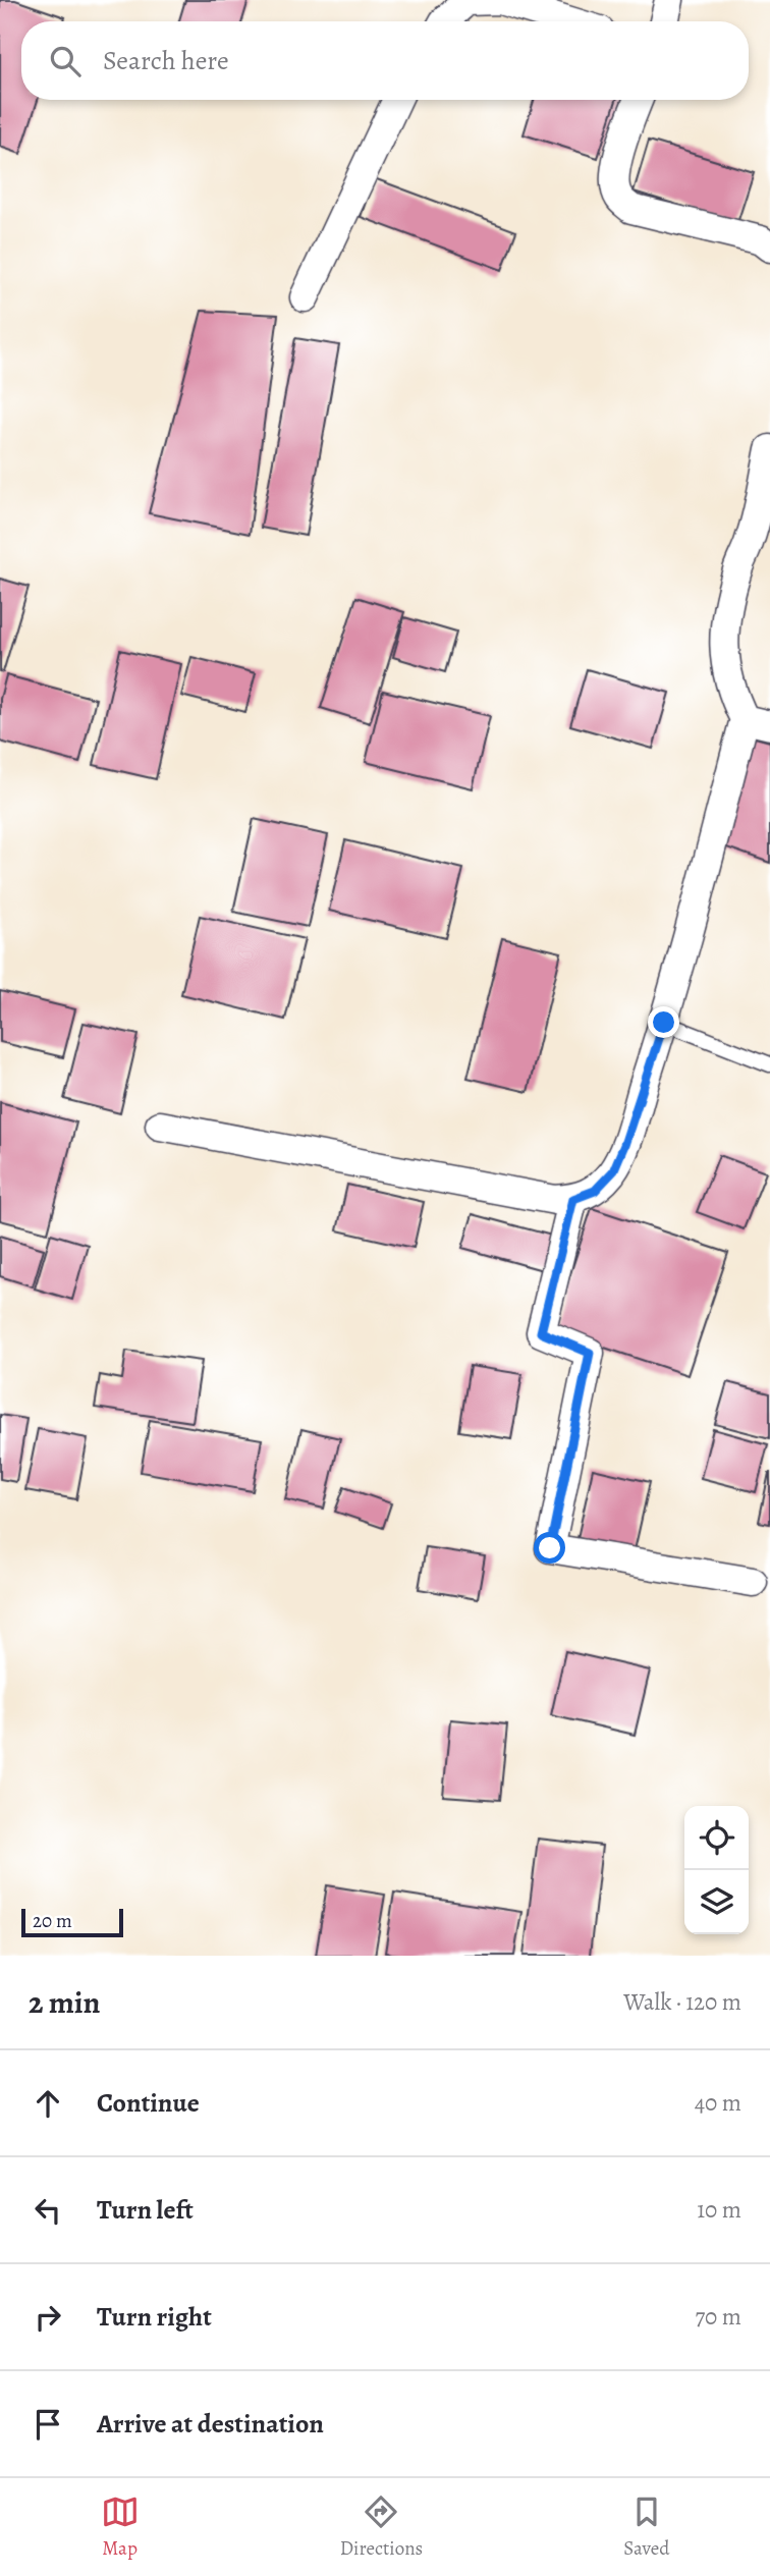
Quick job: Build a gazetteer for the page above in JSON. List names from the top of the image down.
{
  "scale_bar": "20 m",
  "page": {
    "search": "Search here",
    "scale": "20 m",
    "heading": ["2 min", "Walk · 120 m"],
    "list": [
      ["Continue", "40 m"],
      ["Turn left", "10 m"],
      ["Turn right", "70 m"],
      "Arrive at destination"
    ],
    "nav": ["Map", "Directions", "Saved"]
  }
}
